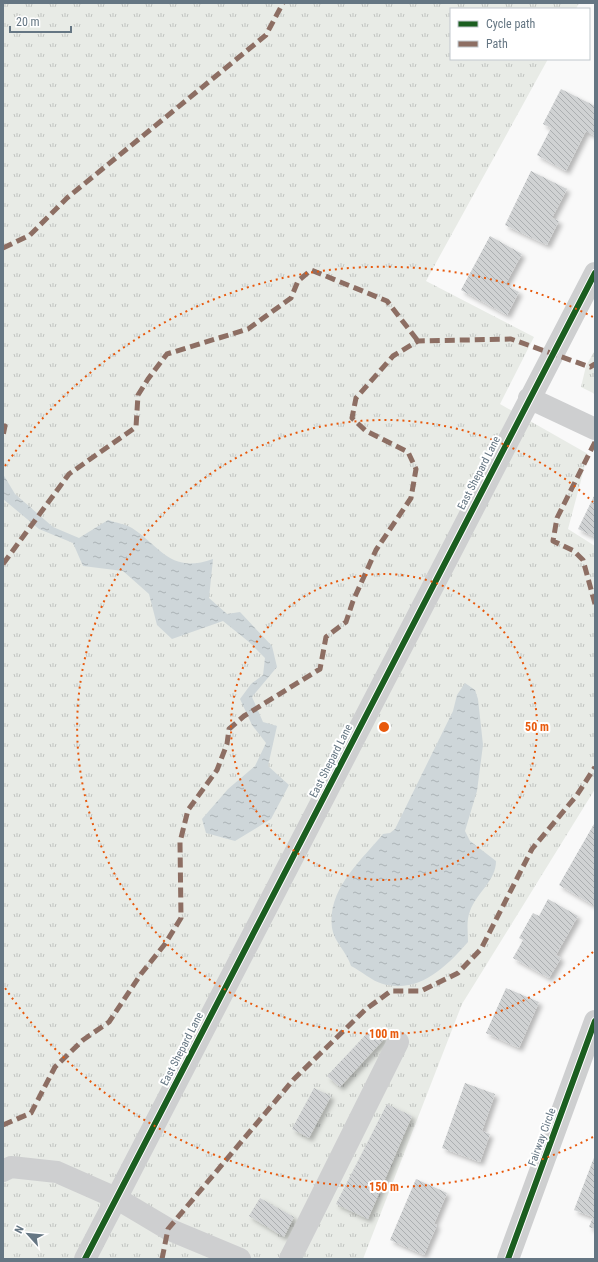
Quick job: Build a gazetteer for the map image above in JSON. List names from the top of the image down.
{
  "streets": {
    "street": ["East Shepard Lane", "Fairway Circle"]
  },
  "legend": ["Cycle path", "Path"],
  "scale_bar": "20 m",
  "north": "top left",
  "rings": ["50 m", "100 m", "150 m"]
}
